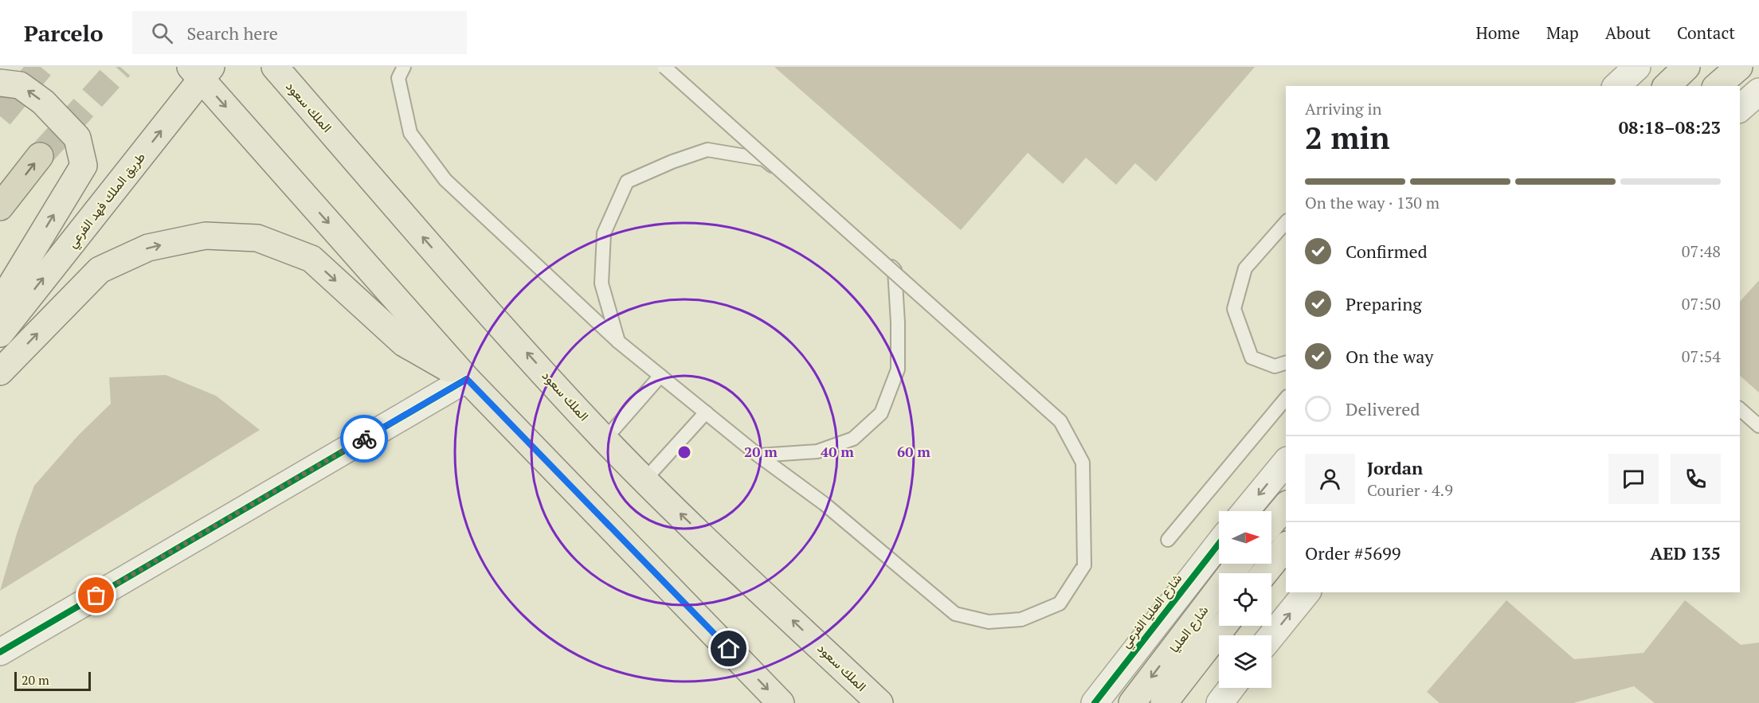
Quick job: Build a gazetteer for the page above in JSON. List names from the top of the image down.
{
  "streets": {
    "main road": ["الملك سعود", "طريق الملك فهد الفرعي", "شارع العليا"],
    "street": ["شارع العليا الفرعي"]
  },
  "one_way": ["طريق الملك فهد الفرعي"],
  "scale_bar": "20 m",
  "north": "right",
  "page": {
    "header": "Parcelo",
    "search": "Search here",
    "nav": [
      "Home",
      "Map",
      "About",
      "Contact"
    ],
    "heading": ["2 min", "Arriving in", "08:18–08:23"],
    "panel": [
      "Jordan",
      "Courier · 4.9",
      "Order #5699",
      "AED 135"
    ],
    "bar": "On the way · 130 m",
    "list": [
      ["Confirmed", "07:48"],
      ["Preparing", "07:50"],
      ["On the way", "07:54"],
      "Delivered"
    ],
    "scale": "20 m"
  },
  "rings": ["20 m", "40 m", "60 m"]
}
